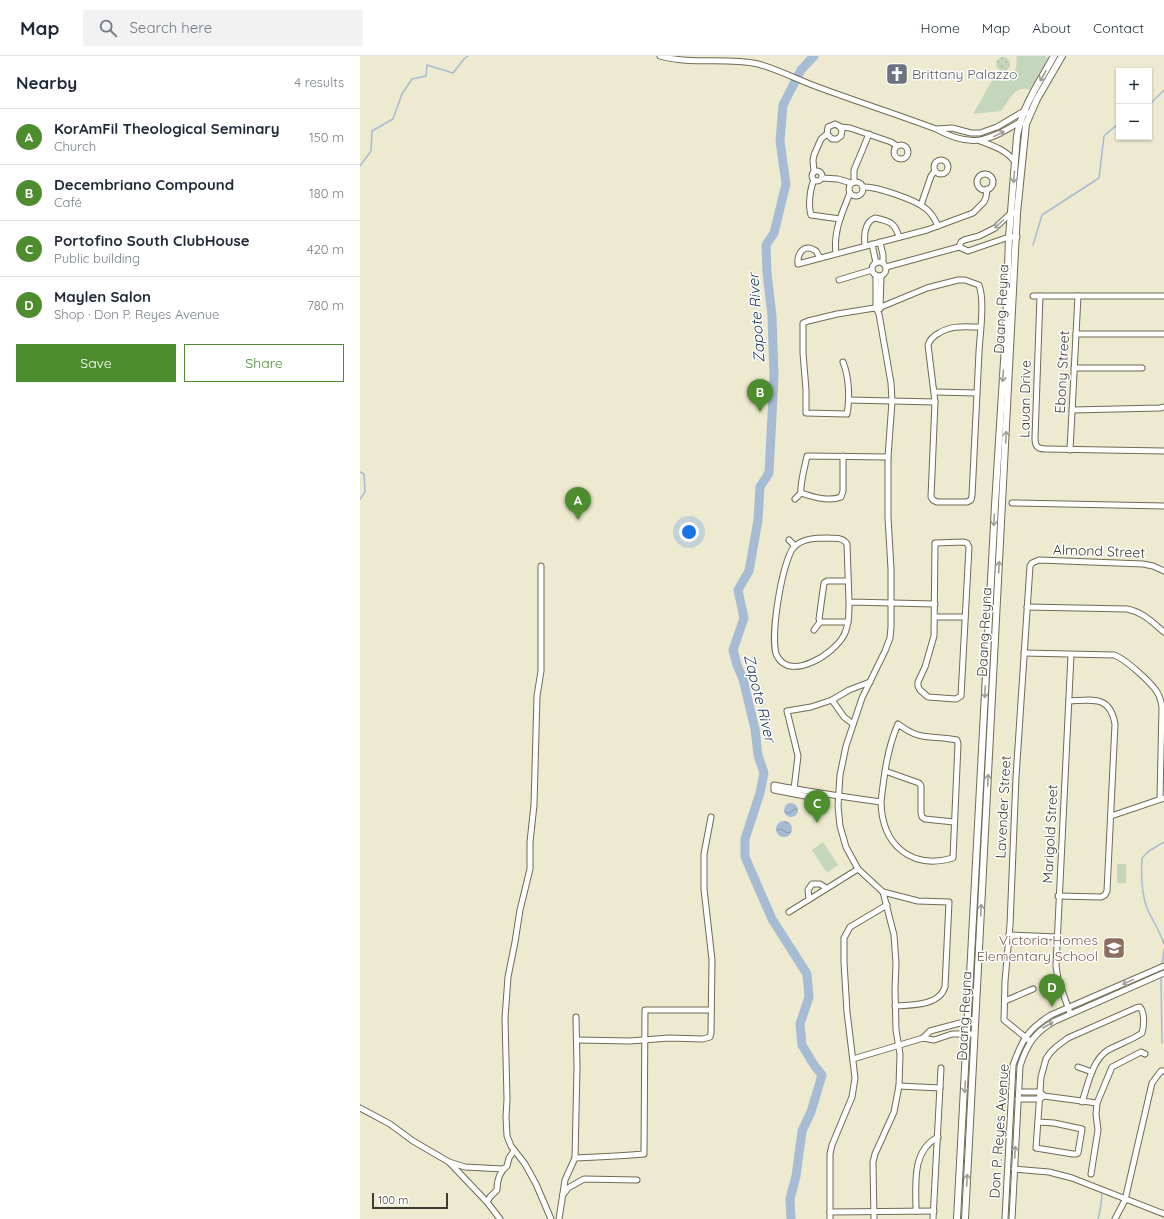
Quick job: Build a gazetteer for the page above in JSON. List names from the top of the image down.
{
  "streets": {
    "main road": ["Daang Reyna"],
    "street": [
      "Ebony Street",
      "Lauan Drive",
      "Almond Street",
      "Lavender Street",
      "Marigold Street",
      "Don P. Reyes Avenue"
    ]
  },
  "crossings": [
    ["Ebony Street", "Lauan Drive"],
    ["Almond Street", "Lavender Street"],
    ["Lavender Street", "Don P. Reyes Avenue"],
    ["Marigold Street", "Don P. Reyes Avenue"]
  ],
  "water": ["Zapote River"],
  "places": {
    "church": ["Brittany Palazzo"],
    "school or university": ["Victoria Homes Elementary School"]
  },
  "scale_bar": "100 m",
  "page": {
    "header": "Map",
    "search": "Search here",
    "nav": [
      "Home",
      "Map",
      "About",
      "Contact"
    ],
    "heading": ["Nearby", "4 results"],
    "map_buttons": ["+", "−"],
    "list": [
      {
        "mark": "A",
        "name": "KorAmFil Theological Seminary",
        "note": "Church",
        "value": "150 m"
      },
      {
        "mark": "B",
        "name": "Decembriano Compound",
        "note": "Café",
        "value": "180 m"
      },
      {
        "mark": "C",
        "name": "Portofino South ClubHouse",
        "note": "Public building",
        "value": "420 m"
      },
      {
        "mark": "D",
        "name": "Maylen Salon",
        "note": "Shop · Don P. Reyes Avenue",
        "value": "780 m"
      }
    ],
    "buttons": ["Save", "Share"],
    "pins": [
      "B",
      "A",
      "C",
      "D"
    ],
    "scale": "100 m"
  }
}
